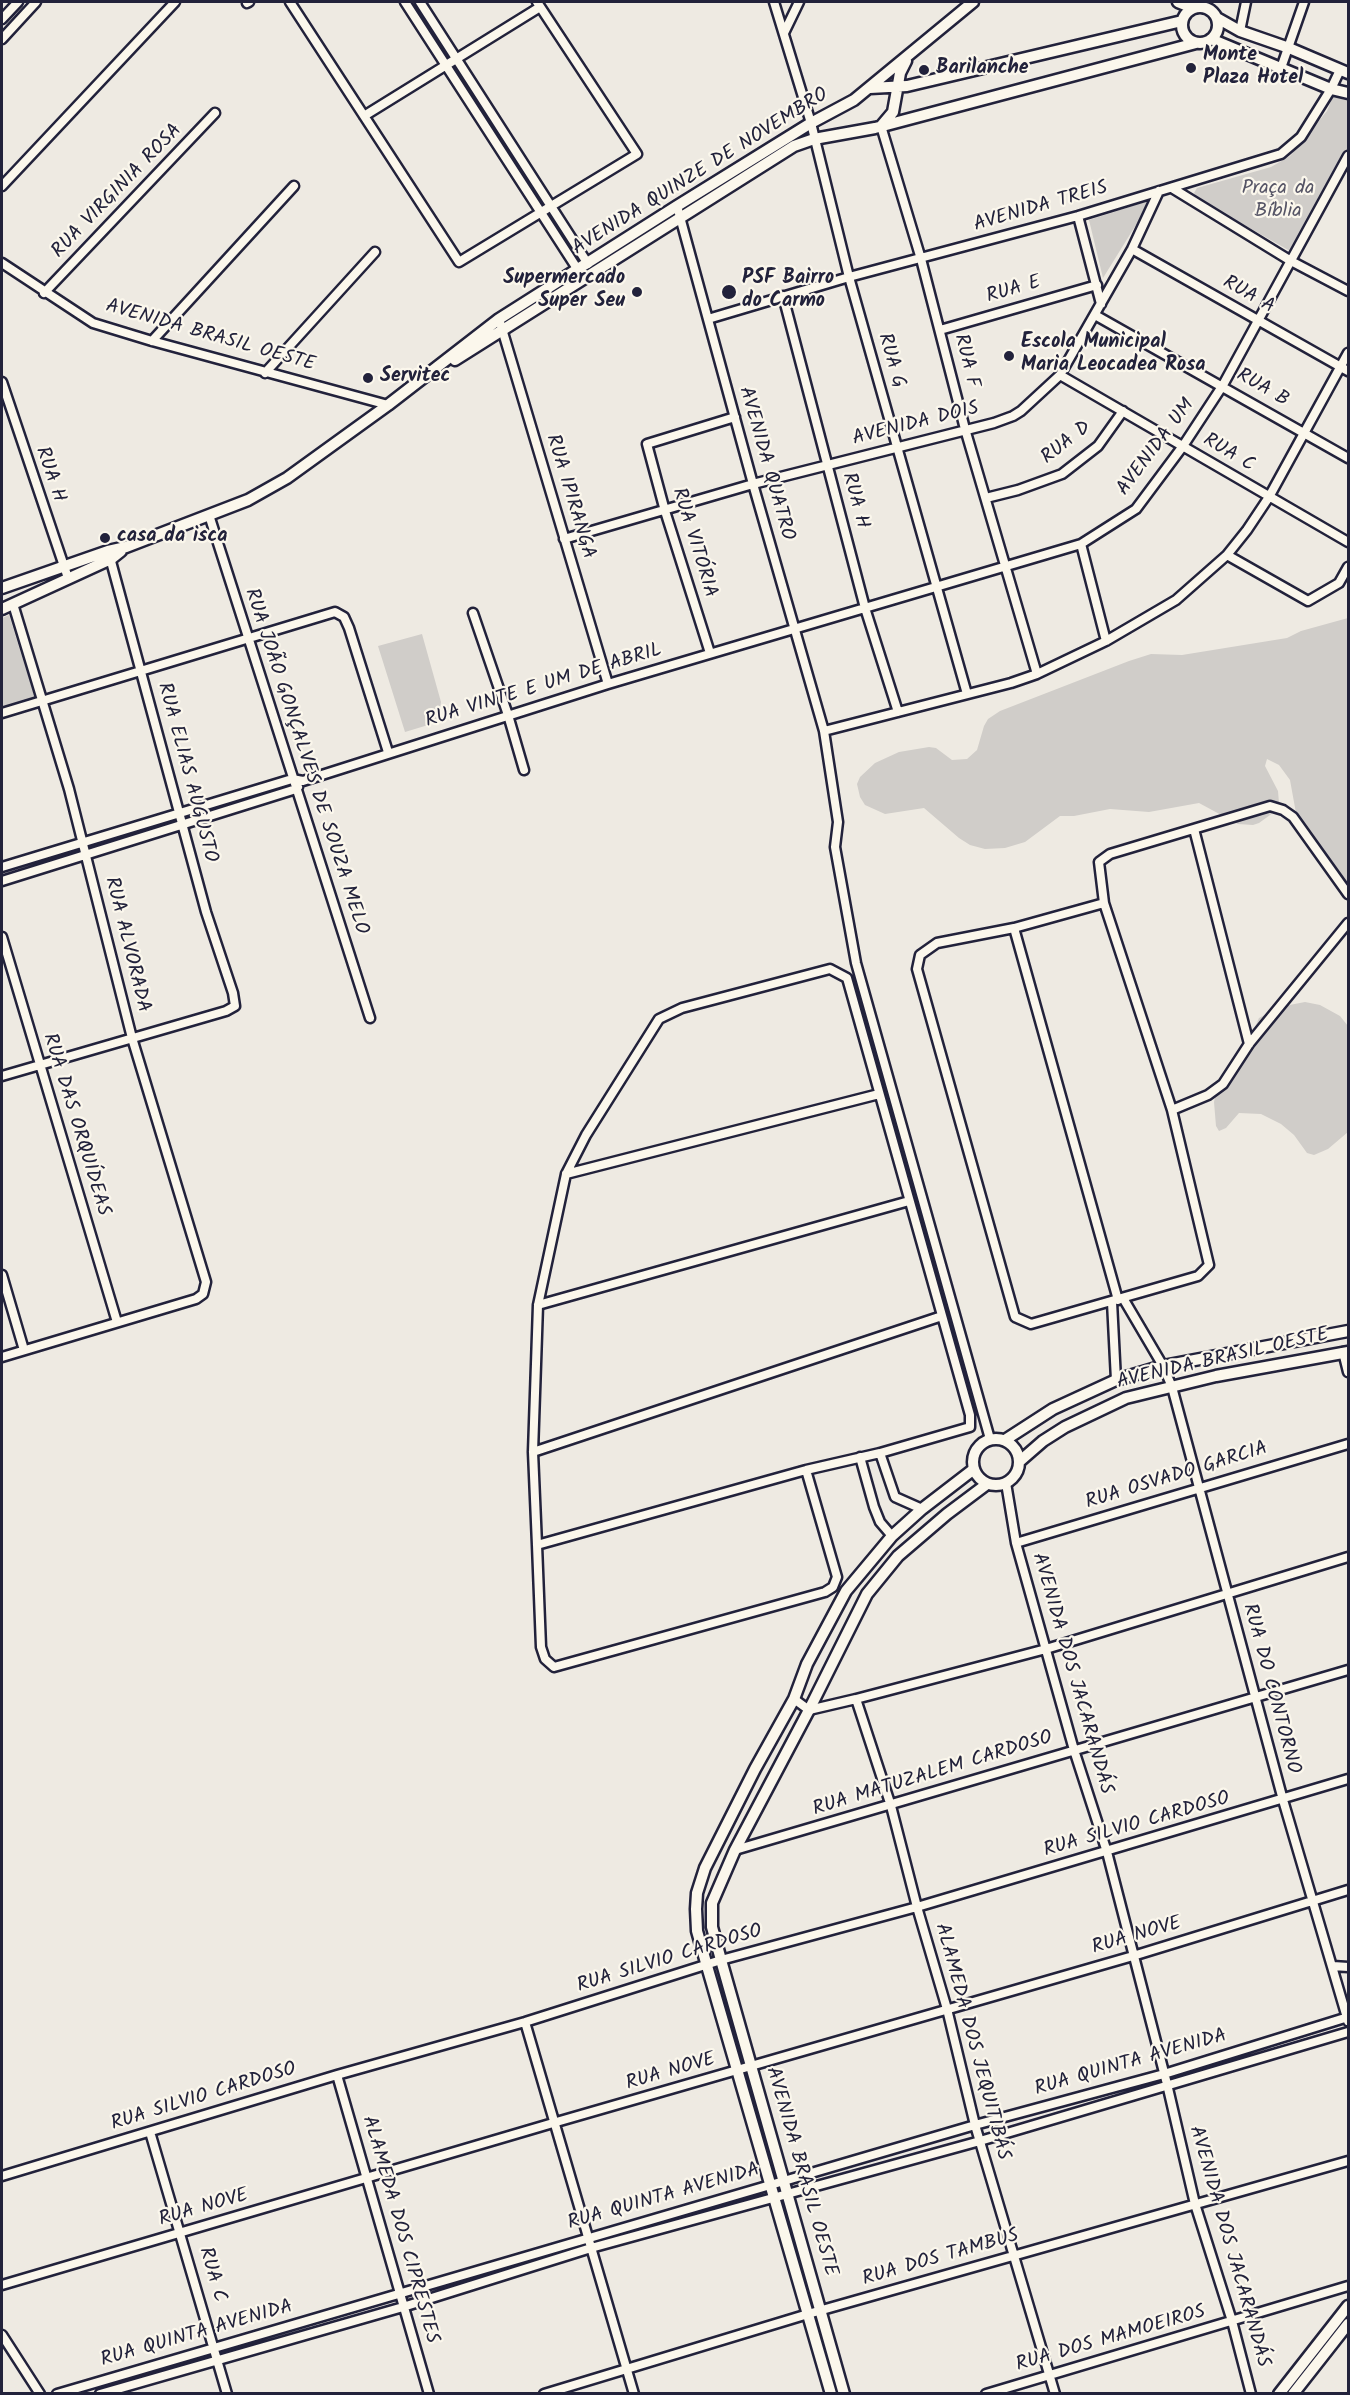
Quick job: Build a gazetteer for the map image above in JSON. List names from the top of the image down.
{
  "streets": {
    "street": [
      "AVENIDA QUINZE DE NOVEMBRO",
      "RUA VIRGINIA ROSA",
      "AVENIDA TREIS",
      "RUA E",
      "RUA A",
      "AVENIDA BRASIL OESTE",
      "RUA G",
      "RUA F",
      "RUA B",
      "AVENIDA DOIS",
      "RUA D",
      "AVENIDA UM",
      "RUA C",
      "AVENIDA QUATRO",
      "RUA H",
      "RUA IPIRANGA",
      "RUA VITÓRIA",
      "RUA VINTE E UM DE ABRIL",
      "RUA JOÃO GONÇALVES DE SOUZA MELO",
      "RUA ELIAS AUGUSTO",
      "RUA ALVORADA",
      "RUA DAS ORQUÍDEAS",
      "RUA OSVADO GARCIA",
      "AVENIDA DOS JACARANDÁS",
      "RUA DO CONTORNO",
      "RUA MATUZALEM CARDOSO",
      "RUA SILVIO CARDOSO",
      "RUA NOVE",
      "ALAMEDA DOS JEQUITIBÁS",
      "RUA QUINTA AVENIDA",
      "ALAMEDA DOS CIPRESTES",
      "RUA DOS TAMBUS",
      "RUA DOS MAMOEIROS"
    ]
  },
  "crossings": [
    ["AVENIDA QUINZE DE NOVEMBRO", "AVENIDA BRASIL OESTE"],
    ["AVENIDA QUINZE DE NOVEMBRO", "RUA G"],
    ["AVENIDA QUINZE DE NOVEMBRO", "RUA F"],
    ["AVENIDA QUINZE DE NOVEMBRO", "AVENIDA QUATRO"],
    ["AVENIDA QUINZE DE NOVEMBRO", "RUA H"],
    ["AVENIDA QUINZE DE NOVEMBRO", "RUA IPIRANGA"],
    ["AVENIDA QUINZE DE NOVEMBRO", "RUA JOÃO GONÇALVES DE SOUZA MELO"],
    ["AVENIDA QUINZE DE NOVEMBRO", "RUA ELIAS AUGUSTO"],
    ["AVENIDA QUINZE DE NOVEMBRO", "RUA ALVORADA"],
    ["RUA VIRGINIA ROSA", "AVENIDA BRASIL OESTE"],
    ["AVENIDA TREIS", "RUA G"],
    ["AVENIDA TREIS", "RUA F"],
    ["AVENIDA TREIS", "AVENIDA DOIS"],
    ["AVENIDA TREIS", "AVENIDA QUATRO"],
    ["AVENIDA TREIS", "RUA H"],
    ["RUA E", "RUA F"],
    ["RUA A", "AVENIDA DOIS"],
    ["RUA A", "AVENIDA UM"],
    ["AVENIDA BRASIL OESTE", "AVENIDA QUATRO"],
    ["AVENIDA BRASIL OESTE", "AVENIDA DOS JACARANDÁS"],
    ["AVENIDA BRASIL OESTE", "RUA DO CONTORNO"],
    ["AVENIDA BRASIL OESTE", "RUA MATUZALEM CARDOSO"],
    ["AVENIDA BRASIL OESTE", "RUA SILVIO CARDOSO"],
    ["AVENIDA BRASIL OESTE", "RUA NOVE"],
    ["AVENIDA BRASIL OESTE", "RUA QUINTA AVENIDA"],
    ["AVENIDA BRASIL OESTE", "RUA DOS TAMBUS"],
    ["RUA G", "AVENIDA DOIS"],
    ["RUA G", "AVENIDA UM"],
    ["RUA F", "AVENIDA DOIS"],
    ["RUA F", "RUA D"],
    ["RUA F", "AVENIDA UM"],
    ["RUA B", "AVENIDA DOIS"],
    ["RUA B", "AVENIDA UM"],
    ["AVENIDA DOIS", "RUA C"],
    ["AVENIDA DOIS", "AVENIDA QUATRO"],
    ["AVENIDA DOIS", "RUA H"],
    ["AVENIDA DOIS", "RUA IPIRANGA"],
    ["AVENIDA DOIS", "RUA VITÓRIA"],
    ["RUA D", "RUA C"],
    ["AVENIDA UM", "RUA C"],
    ["AVENIDA UM", "AVENIDA QUATRO"],
    ["AVENIDA UM", "RUA H"],
    ["AVENIDA UM", "RUA VINTE E UM DE ABRIL"],
    ["RUA C", "RUA SILVIO CARDOSO"],
    ["RUA C", "RUA NOVE"],
    ["RUA C", "RUA QUINTA AVENIDA"],
    ["AVENIDA QUATRO", "RUA VITÓRIA"],
    ["AVENIDA QUATRO", "RUA VINTE E UM DE ABRIL"],
    ["AVENIDA QUATRO", "AVENIDA DOS JACARANDÁS"],
    ["RUA IPIRANGA", "RUA VINTE E UM DE ABRIL"],
    ["RUA VITÓRIA", "RUA VINTE E UM DE ABRIL"],
    ["RUA VINTE E UM DE ABRIL", "RUA JOÃO GONÇALVES DE SOUZA MELO"],
    ["RUA VINTE E UM DE ABRIL", "RUA ELIAS AUGUSTO"],
    ["RUA VINTE E UM DE ABRIL", "RUA ALVORADA"],
    ["RUA ELIAS AUGUSTO", "RUA ALVORADA"],
    ["RUA ALVORADA", "RUA DAS ORQUÍDEAS"],
    ["RUA OSVADO GARCIA", "AVENIDA DOS JACARANDÁS"],
    ["RUA OSVADO GARCIA", "RUA DO CONTORNO"],
    ["AVENIDA DOS JACARANDÁS", "RUA MATUZALEM CARDOSO"],
    ["AVENIDA DOS JACARANDÁS", "RUA SILVIO CARDOSO"],
    ["AVENIDA DOS JACARANDÁS", "RUA NOVE"],
    ["AVENIDA DOS JACARANDÁS", "RUA QUINTA AVENIDA"],
    ["AVENIDA DOS JACARANDÁS", "RUA DOS TAMBUS"],
    ["AVENIDA DOS JACARANDÁS", "RUA DOS MAMOEIROS"],
    ["RUA DO CONTORNO", "RUA MATUZALEM CARDOSO"],
    ["RUA DO CONTORNO", "RUA SILVIO CARDOSO"],
    ["RUA DO CONTORNO", "RUA NOVE"],
    ["RUA DO CONTORNO", "RUA QUINTA AVENIDA"],
    ["RUA MATUZALEM CARDOSO", "ALAMEDA DOS JEQUITIBÁS"],
    ["RUA SILVIO CARDOSO", "ALAMEDA DOS JEQUITIBÁS"],
    ["RUA SILVIO CARDOSO", "ALAMEDA DOS CIPRESTES"],
    ["RUA NOVE", "ALAMEDA DOS JEQUITIBÁS"],
    ["RUA NOVE", "ALAMEDA DOS CIPRESTES"],
    ["ALAMEDA DOS JEQUITIBÁS", "RUA QUINTA AVENIDA"],
    ["ALAMEDA DOS JEQUITIBÁS", "RUA DOS TAMBUS"],
    ["ALAMEDA DOS JEQUITIBÁS", "RUA DOS MAMOEIROS"],
    ["RUA QUINTA AVENIDA", "ALAMEDA DOS CIPRESTES"]
  ],
  "parks": ["Praça da Bíblia"],
  "places": [
    "Monte Plaza Hotel",
    "Barilanche",
    "Supermercado Super Seu",
    "PSF Bairro do Carmo",
    "Escola Municipal Maria Leocadea Rosa",
    "Servitec",
    "casa da isca"
  ]
}
